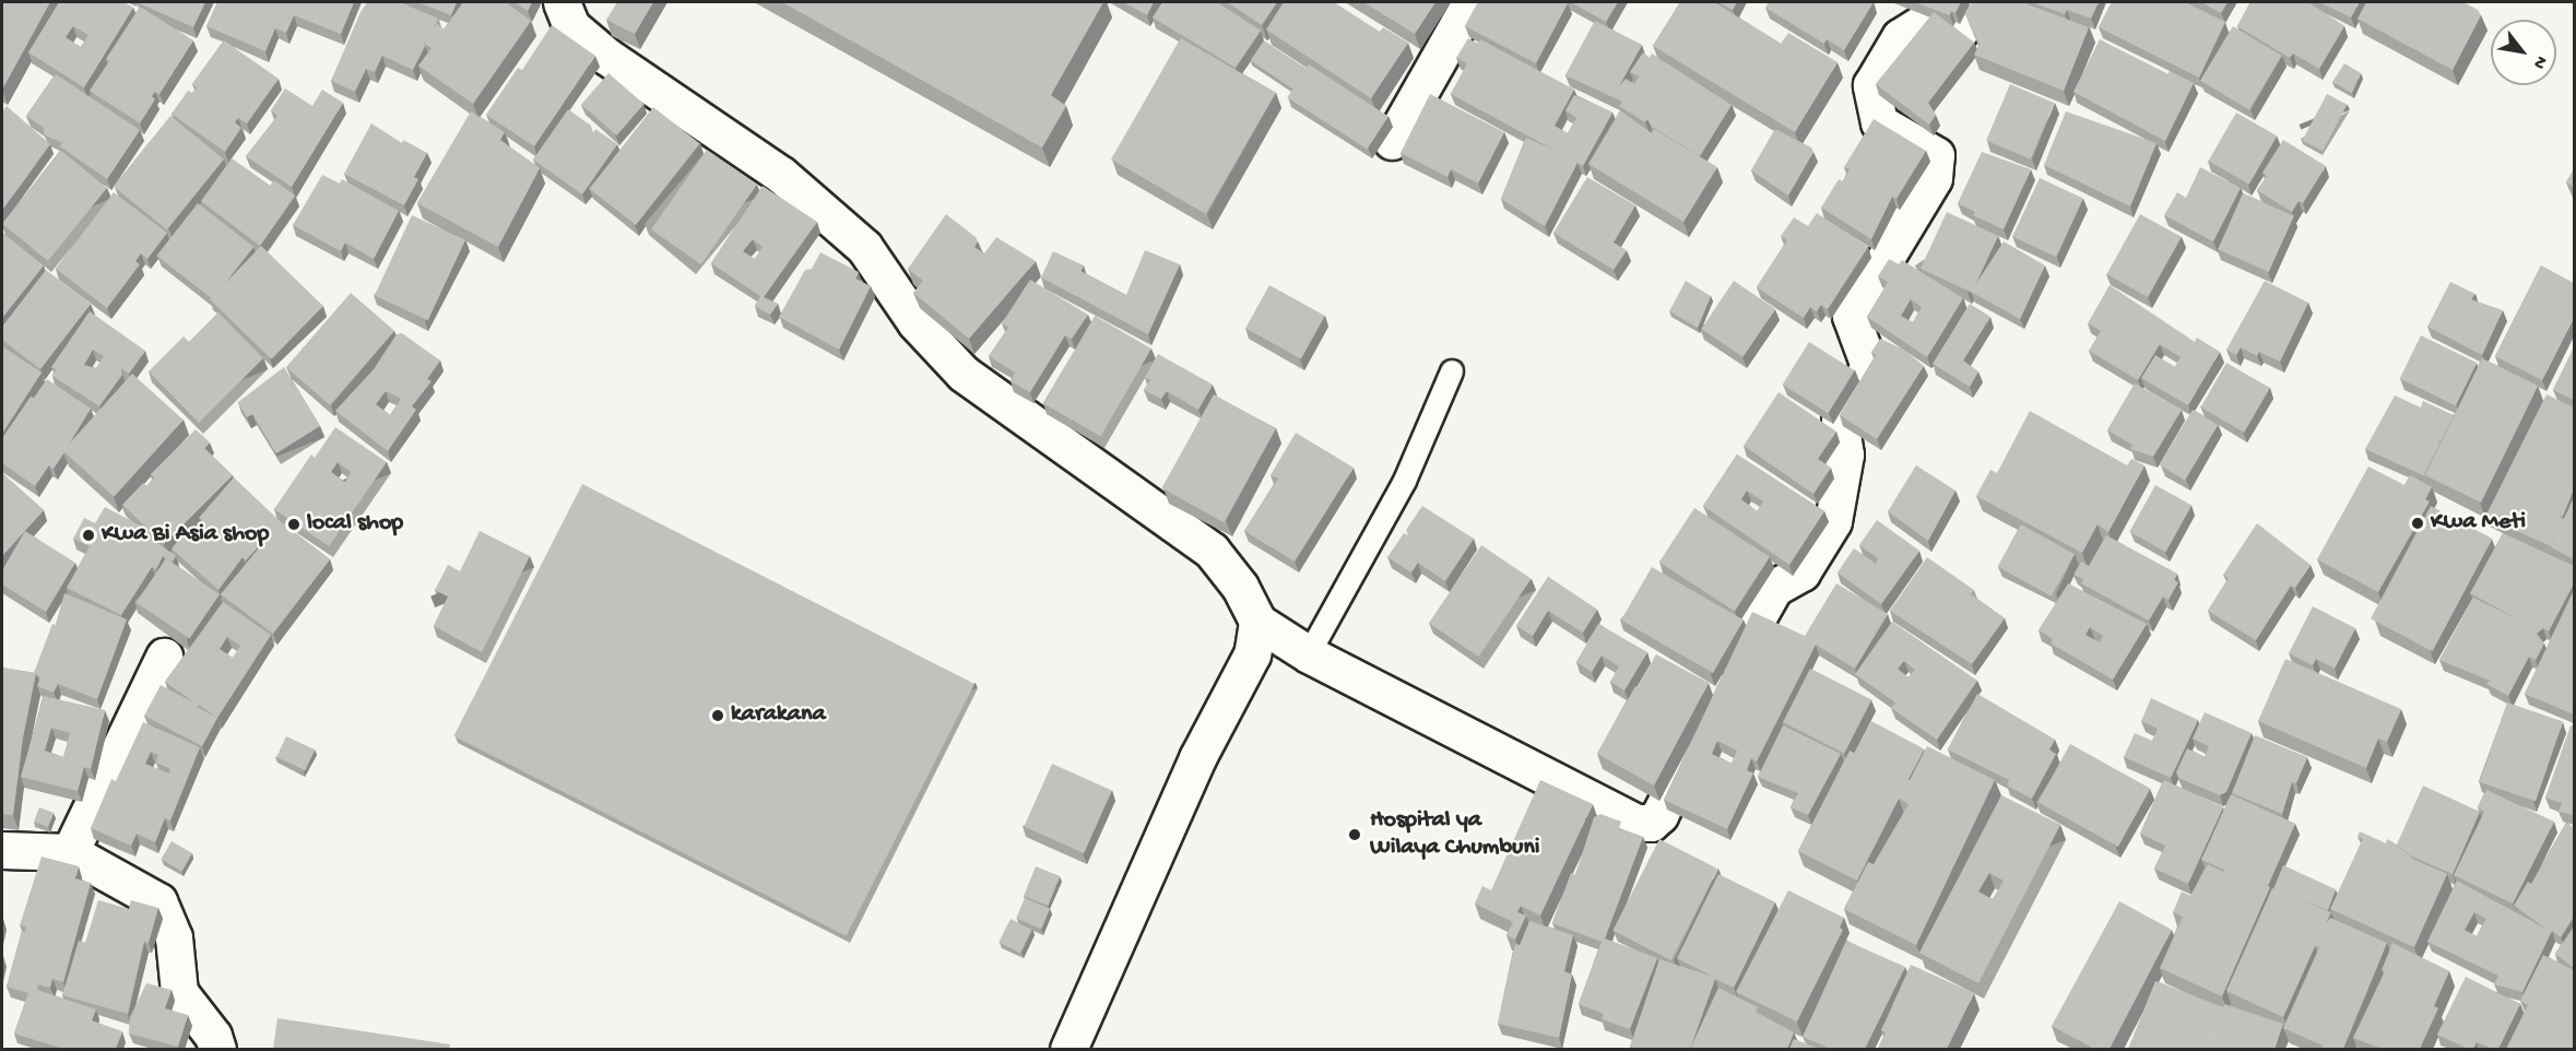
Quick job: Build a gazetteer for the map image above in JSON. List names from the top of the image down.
{
  "places": [
    "Kwa Meti",
    "local shop",
    "Kwa Bi Asia shop",
    "karakana",
    "Hospital ya Wilaya Chumbuni"
  ],
  "north": "bottom right"
}
